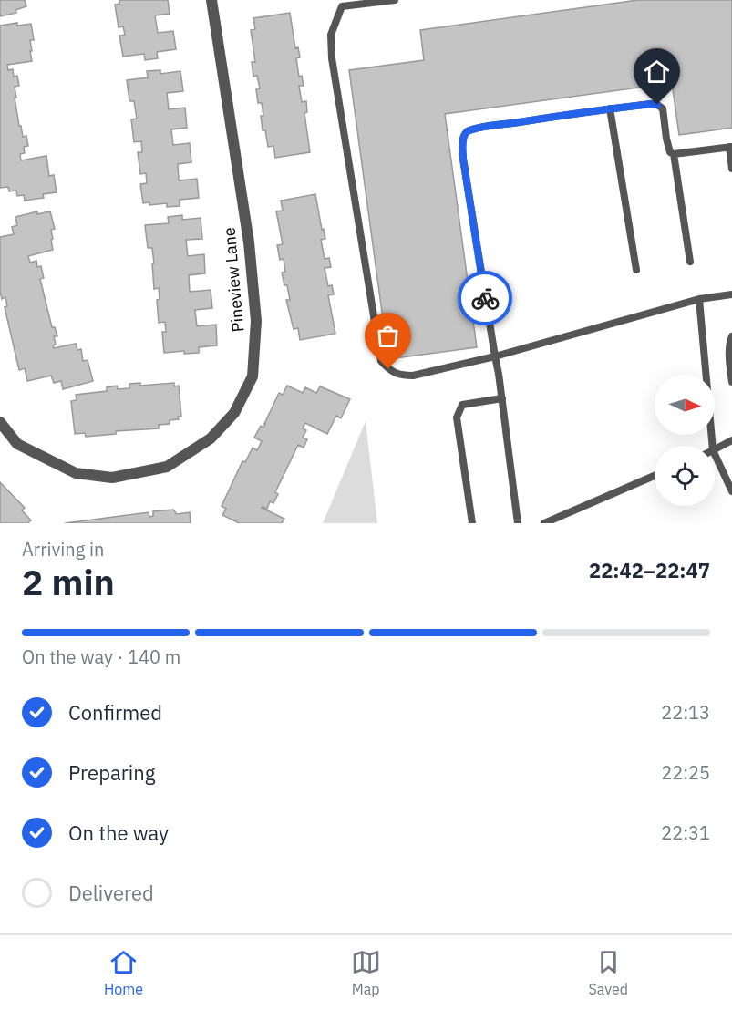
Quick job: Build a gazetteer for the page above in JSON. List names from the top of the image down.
{
  "streets": {
    "street": ["Pineview Lane"]
  },
  "north": "right",
  "page": {
    "heading": ["2 min", "Arriving in", "22:42–22:47"],
    "bar": "On the way · 140 m",
    "list": [
      ["Confirmed", "22:13"],
      ["Preparing", "22:25"],
      ["On the way", "22:31"],
      "Delivered"
    ],
    "tabs": ["Home", "Map", "Saved"]
  }
}
